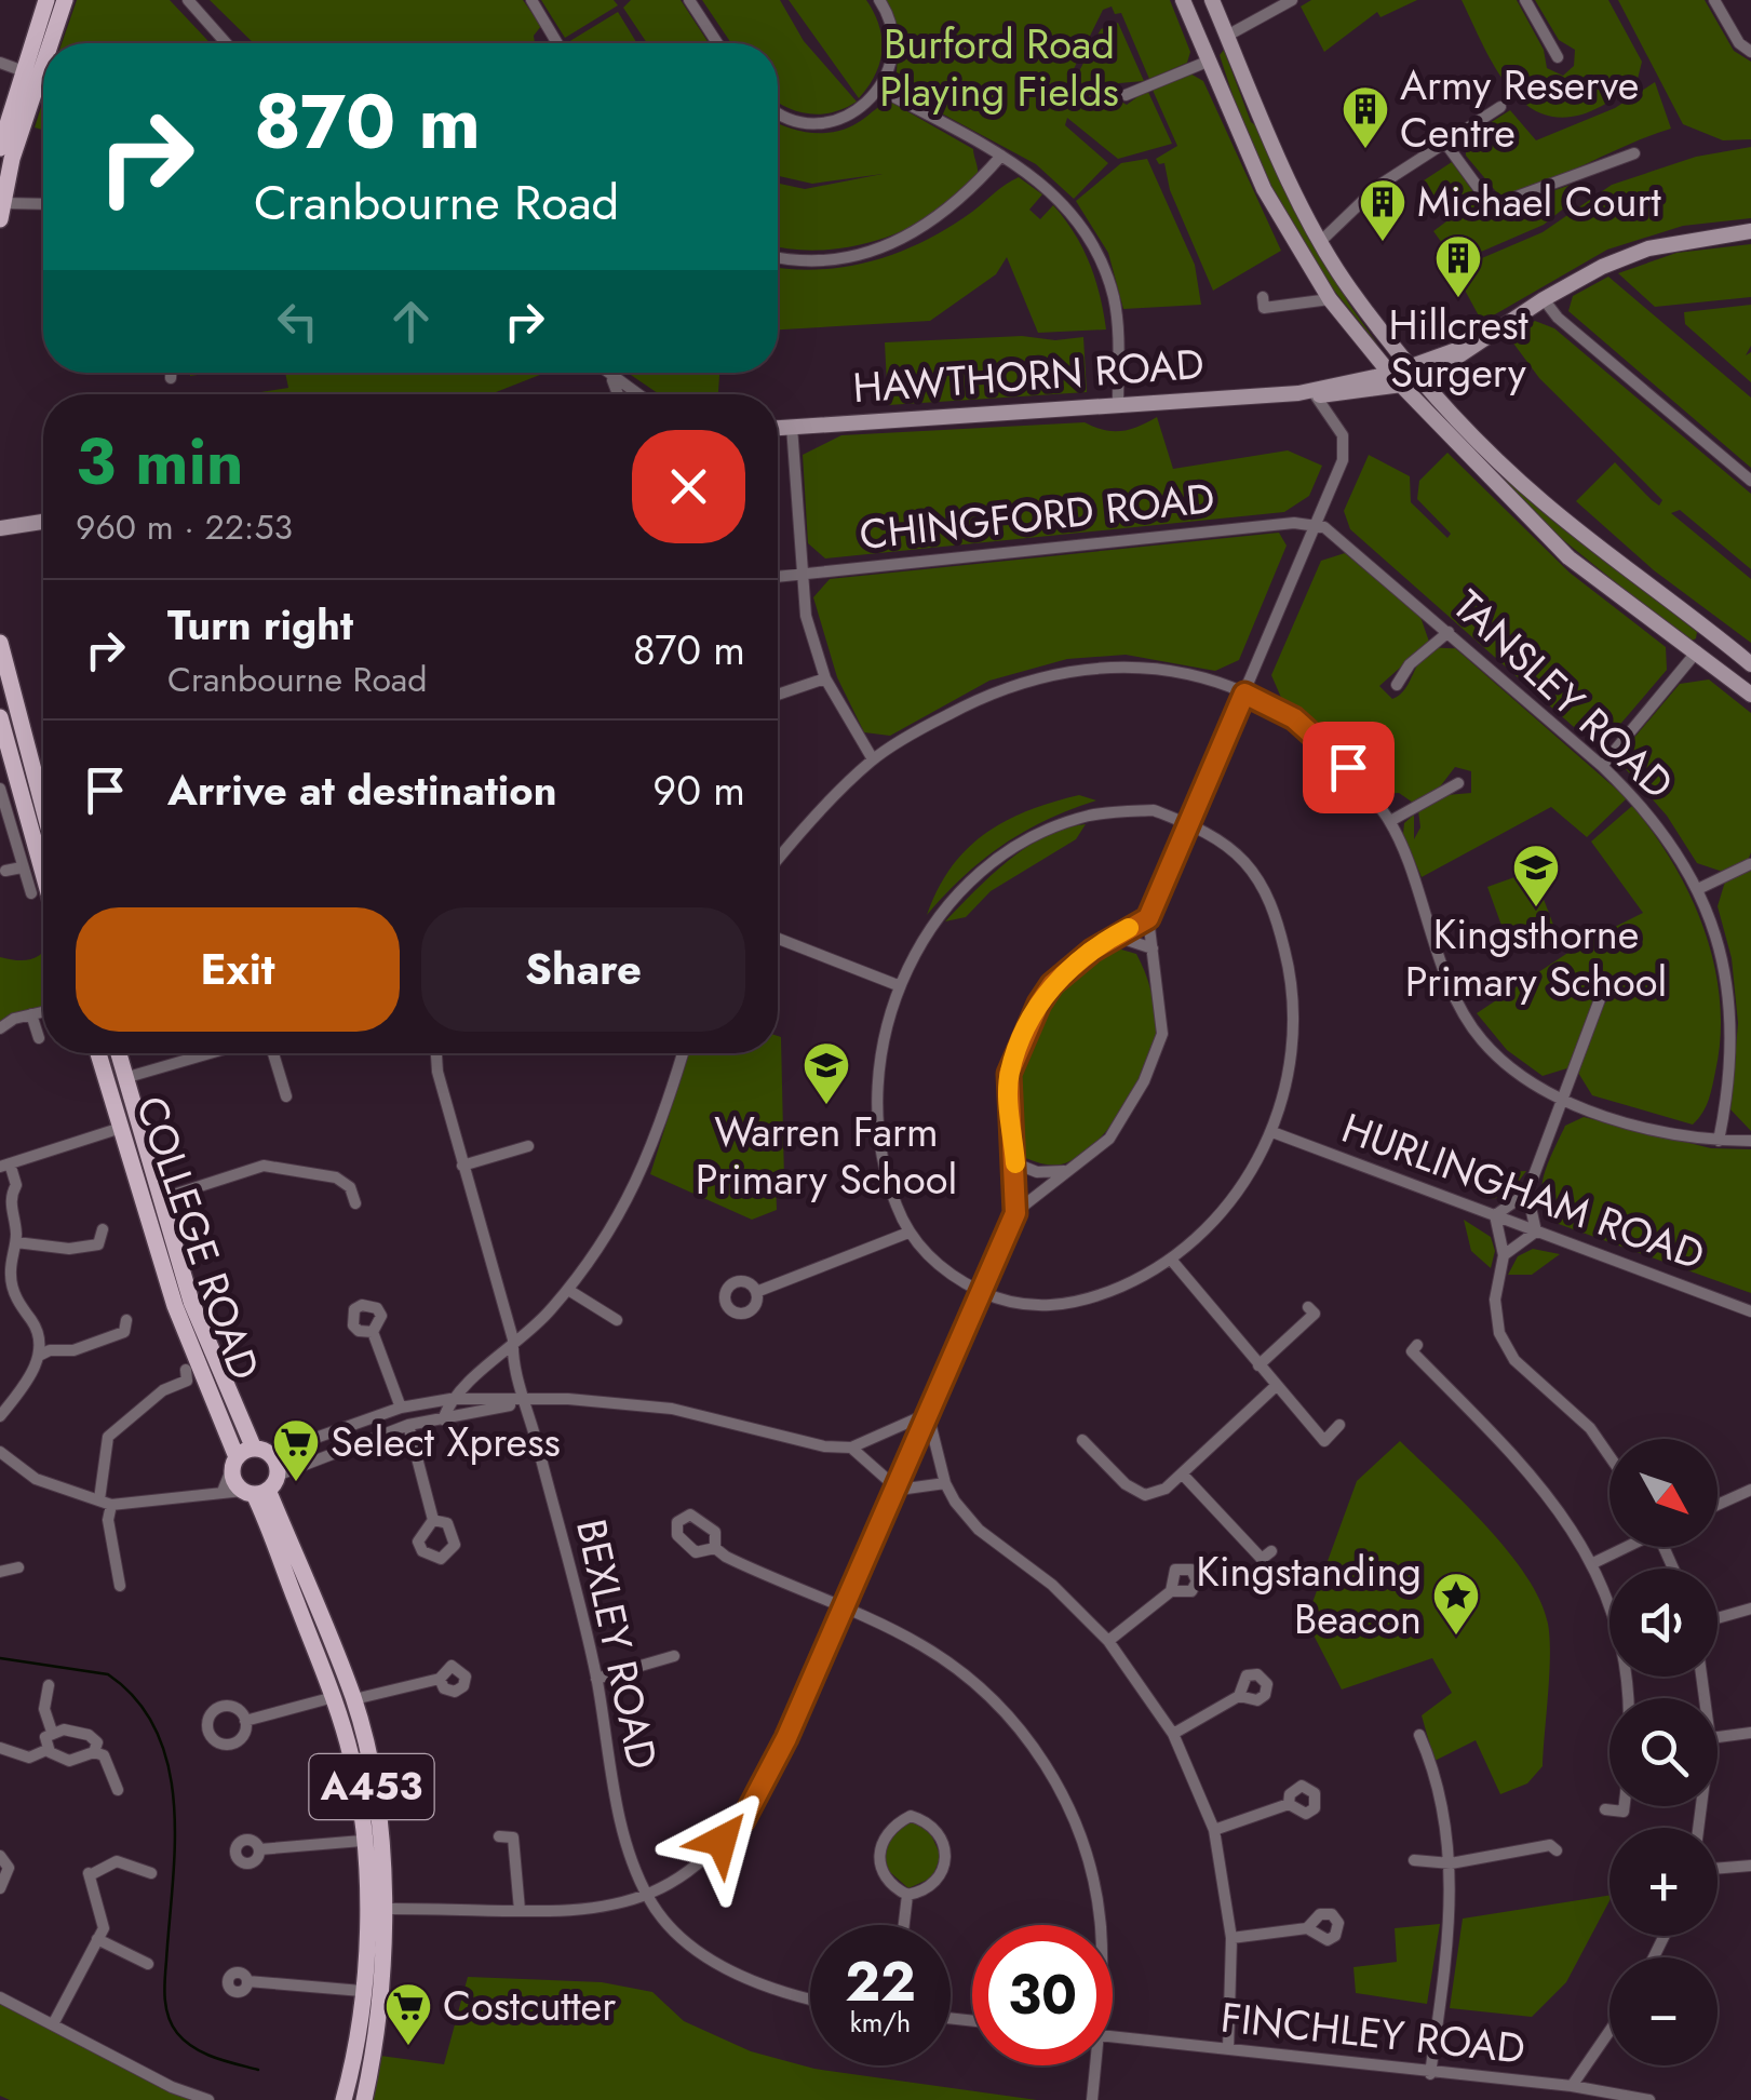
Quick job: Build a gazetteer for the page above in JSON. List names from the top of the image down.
{
  "streets": {
    "main road": ["HAWTHORN ROAD", "COLLEGE ROAD", "A453"],
    "street": [
      "CHINGFORD ROAD",
      "TANSLEY ROAD",
      "HURLINGHAM ROAD",
      "BEXLEY ROAD",
      "FINCHLEY ROAD"
    ]
  },
  "crossings": [
    ["CHINGFORD ROAD", "TANSLEY ROAD"],
    ["COLLEGE ROAD", "A453"]
  ],
  "parks": ["Burford Road Playing Fields"],
  "places": {
    "building": ["Army Reserve Centre", "Michael Court", "Hillcrest Surgery"],
    "school or university": ["Kingsthorne Primary School", "Warren Farm Primary School"],
    "supermarket": ["Select Xpress", "Costcutter"],
    "place": ["Kingstanding Beacon"]
  },
  "north": "bottom right",
  "page": {
    "turn": ["870 m", "Cranbourne Road"],
    "heading": ["3 min", "960 m · 22:53"],
    "list": [
      {
        "name": "Turn right",
        "note": "Cranbourne Road",
        "value": "870 m"
      },
      {
        "name": "Arrive at destination",
        "value": "90 m"
      }
    ],
    "buttons": ["Exit", "Share"],
    "map_buttons": ["+", "−"],
    "speed": "22 km/h",
    "limit": "30"
  }
}
